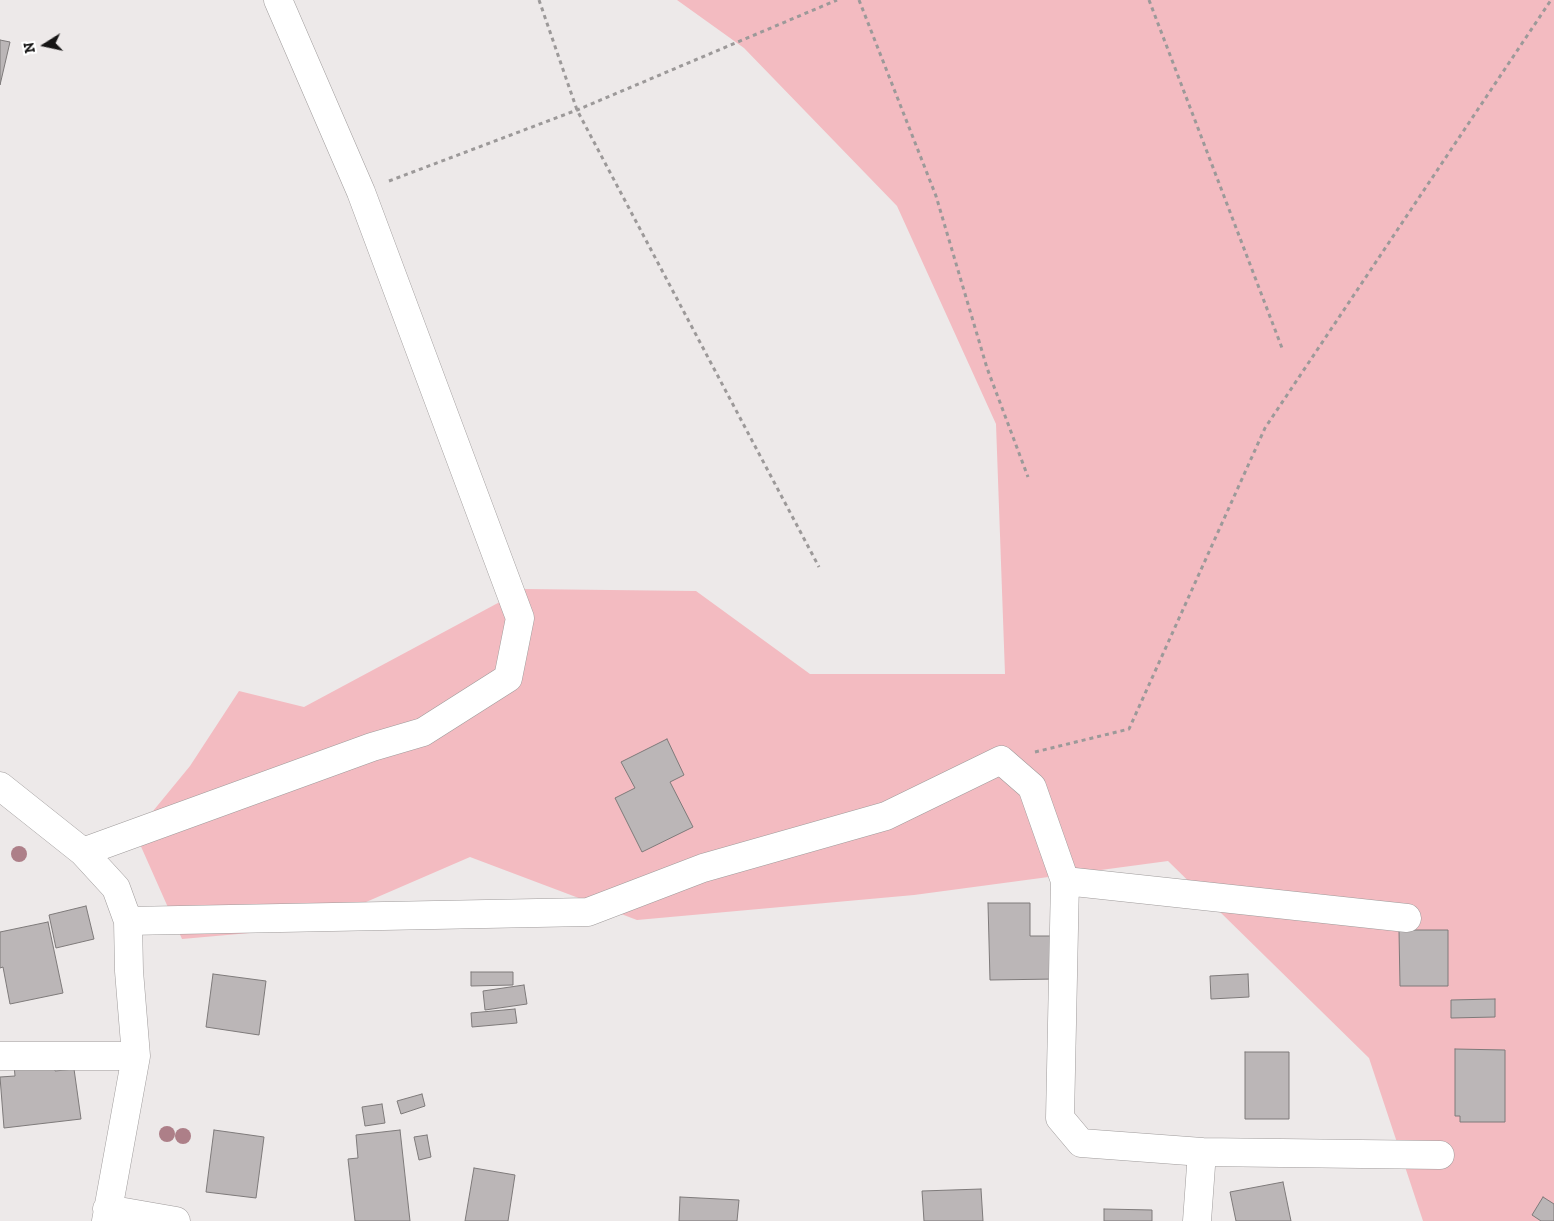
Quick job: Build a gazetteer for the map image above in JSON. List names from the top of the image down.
{
  "north": "left"
}
